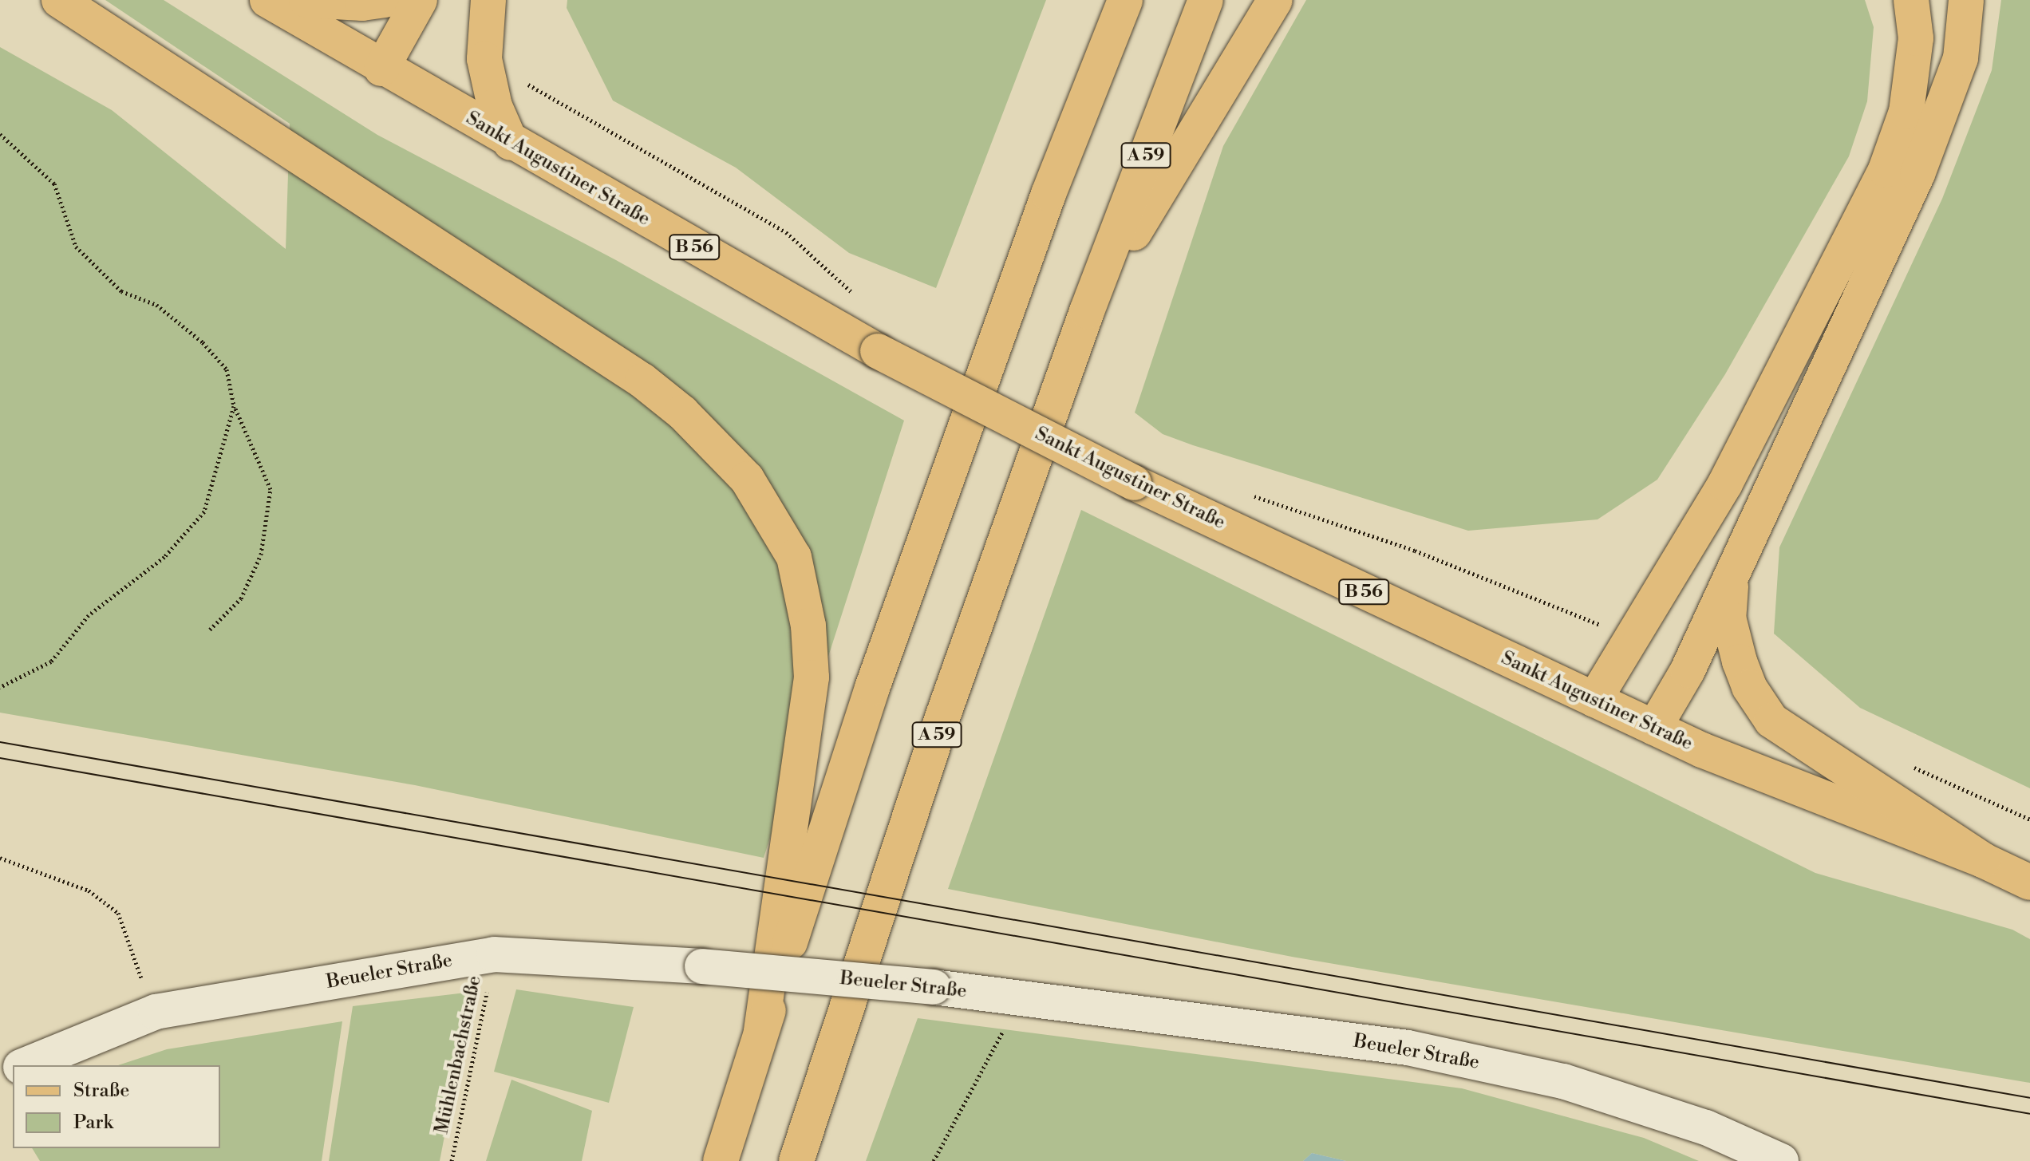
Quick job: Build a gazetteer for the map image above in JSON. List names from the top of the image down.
{
  "streets": {
    "main road": ["A 59", "Sankt Augustiner Straße", "B 56"],
    "street": ["Beueler Straße"],
    "path": ["Mühlenbachstraße"]
  },
  "crossings": [
    ["Beueler Straße", "Mühlenbachstraße"]
  ],
  "legend": ["Straße", "Park"]
}
